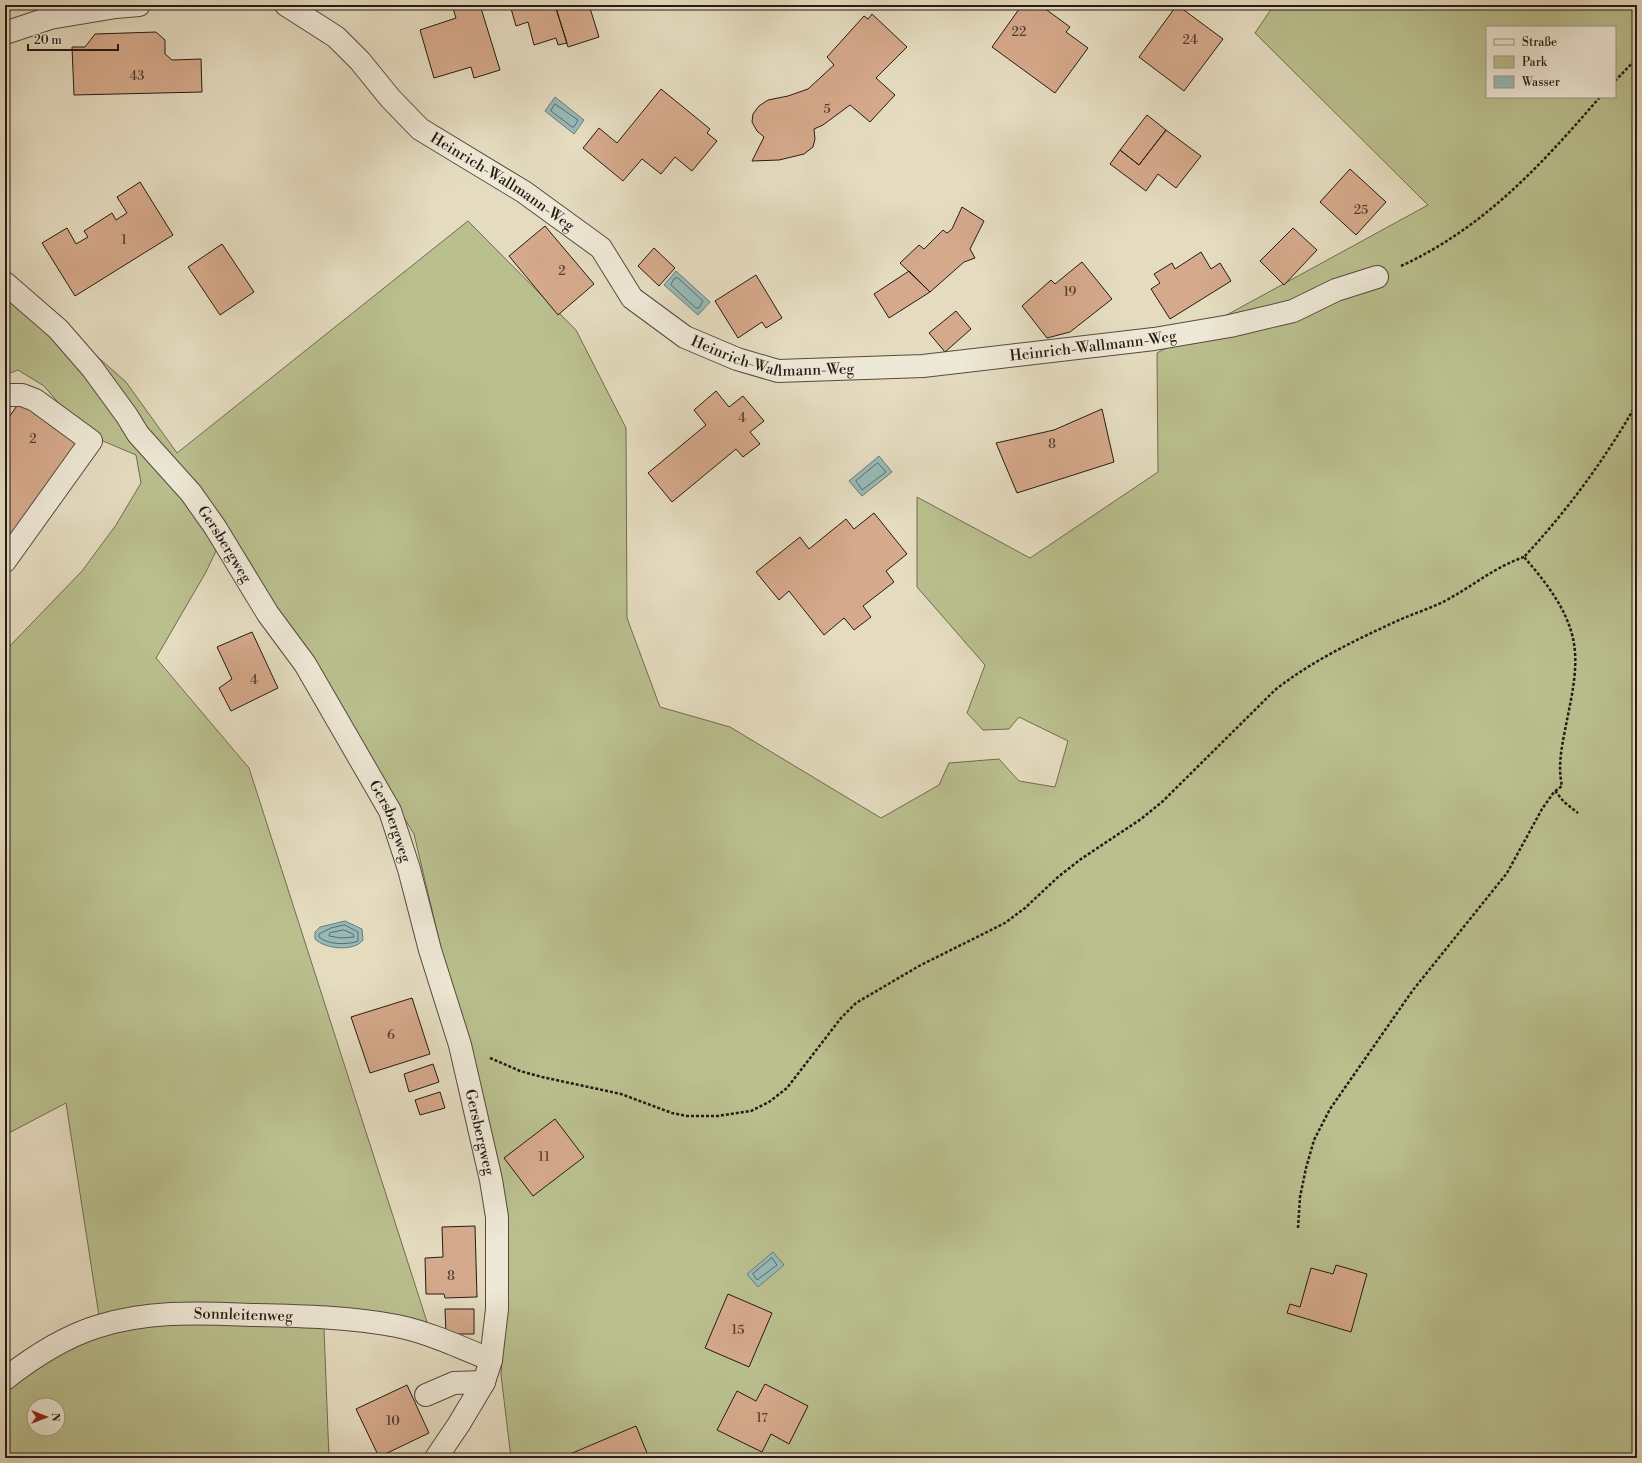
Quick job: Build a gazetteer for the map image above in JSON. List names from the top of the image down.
{
  "streets": {
    "street": ["Heinrich-Wallmann-Weg", "Gersbergweg", "Sonnleitenweg"]
  },
  "crossings": [
    ["Gersbergweg", "Sonnleitenweg"]
  ],
  "house_numbers": [
    "22",
    "24",
    "43",
    "5",
    "25",
    "1",
    "2",
    "19",
    "4",
    "2",
    "8",
    "4",
    "6",
    "11",
    "8",
    "15",
    "17",
    "10"
  ],
  "legend": ["Straße", "Park", "Wasser"],
  "scale_bar": "20 m",
  "north": "right"
}
